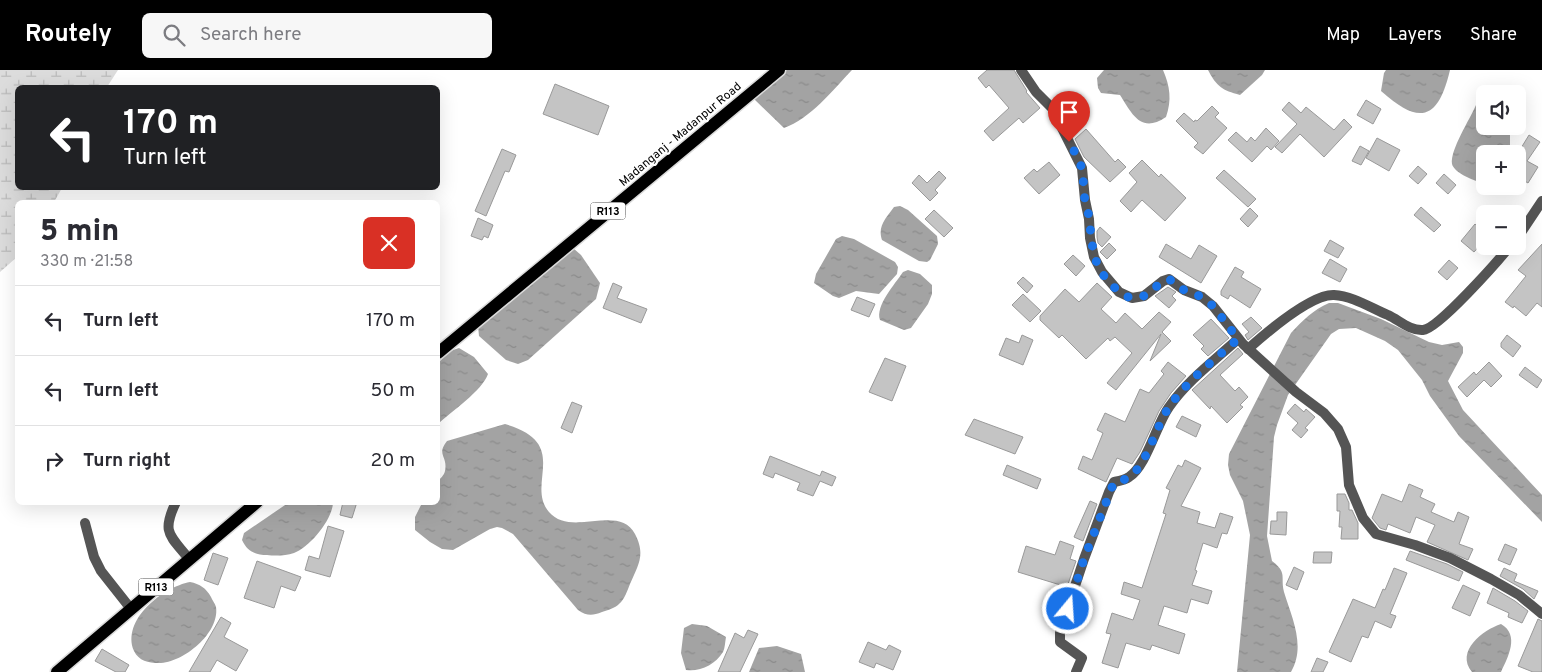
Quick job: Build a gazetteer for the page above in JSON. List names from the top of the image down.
{
  "streets": {
    "main road": ["Madanganj - Madanpur Road", "R113"]
  },
  "page": {
    "header": "Routely",
    "search": "Search here",
    "nav": ["Map", "Layers", "Share"],
    "map_buttons": ["+", "−"],
    "turn": ["170 m", "Turn left"],
    "heading": ["5 min", "330 m · 21:58"],
    "list": [
      {
        "name": "Turn left",
        "value": "170 m"
      },
      {
        "name": "Turn left",
        "value": "50 m"
      },
      {
        "name": "Turn right",
        "value": "20 m"
      }
    ]
  }
}
